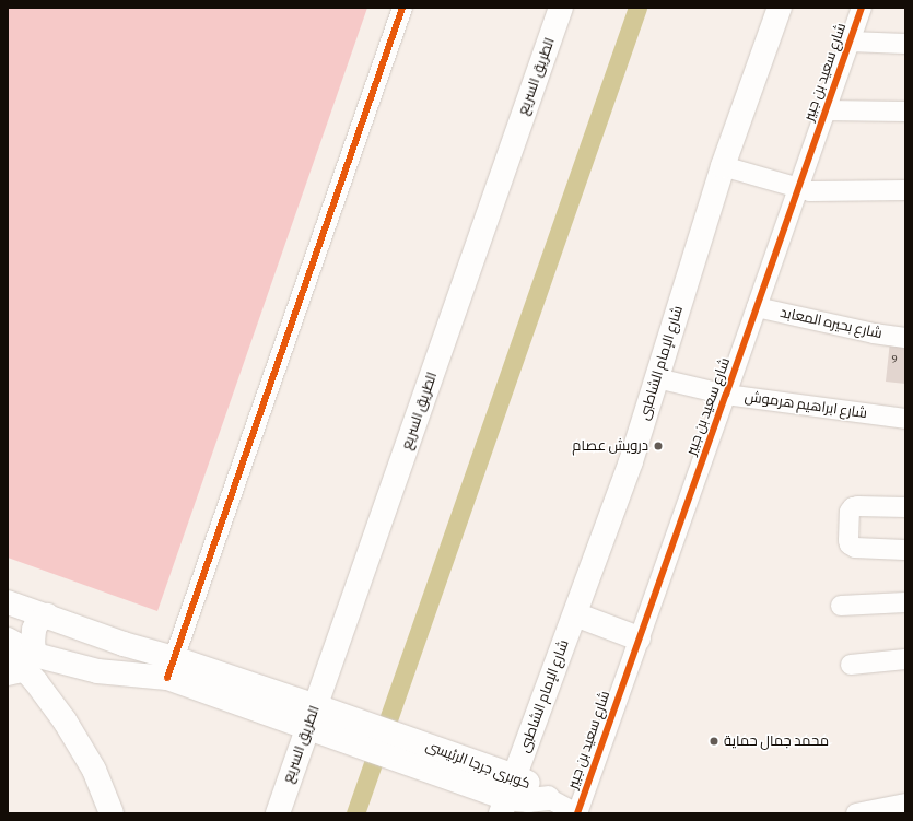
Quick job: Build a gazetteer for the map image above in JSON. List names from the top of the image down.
{
  "streets": {
    "main road": ["الطريق السريع", "شارع الإمام الشاطبى", "كوبرى جرجا الرئيسى"],
    "street": ["شارع سعيد بن جبير", "شارع بحيره المعابد", "شارع ابراهيم هرموش"]
  },
  "crossings": [
    ["شارع سعيد بن جبير", "شارع بحيره المعابد"],
    ["شارع سعيد بن جبير", "شارع ابراهيم هرموش"],
    ["الطريق السريع", "كوبرى جرجا الرئيسى"],
    ["شارع الإمام الشاطبى", "شارع ابراهيم هرموش"],
    ["شارع الإمام الشاطبى", "كوبرى جرجا الرئيسى"]
  ],
  "places": ["درويش عصام", "محمد جمال حماية"],
  "house_numbers": ["9"]
}
